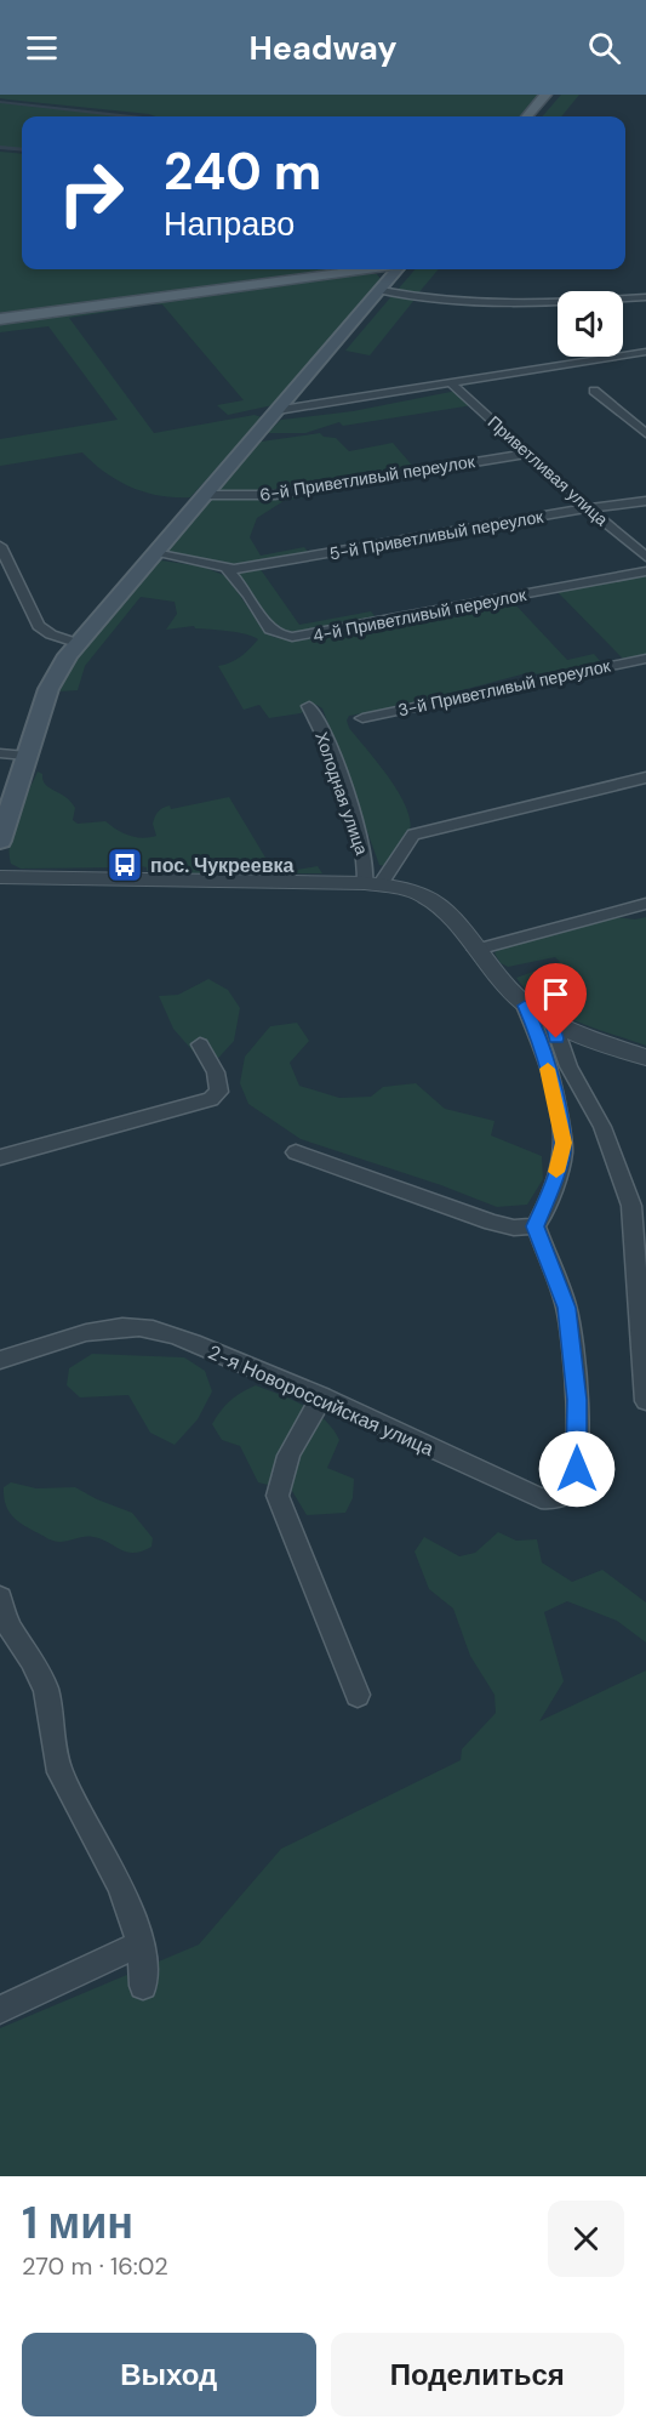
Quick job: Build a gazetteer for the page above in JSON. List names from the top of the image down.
{
  "streets": {
    "street": [
      "Приветливая улица",
      "6-й Приветливый переулок",
      "5-й Приветливый переулок",
      "4-й Приветливый переулок",
      "3-й Приветливый переулок",
      "Холодная улица",
      "2-я Новороссийская улица"
    ]
  },
  "crossings": [
    ["Приветливая улица", "6-й Приветливый переулок"],
    ["Приветливая улица", "5-й Приветливый переулок"],
    ["5-й Приветливый переулок", "4-й Приветливый переулок"]
  ],
  "places": {
    "bus stop": ["пос. Чукреевка"]
  },
  "page": {
    "header": "Headway",
    "turn": ["240 m", "Направо"],
    "heading": ["1 мин", "270 m · 16:02"],
    "buttons": ["Выход", "Поделиться"]
  }
}
